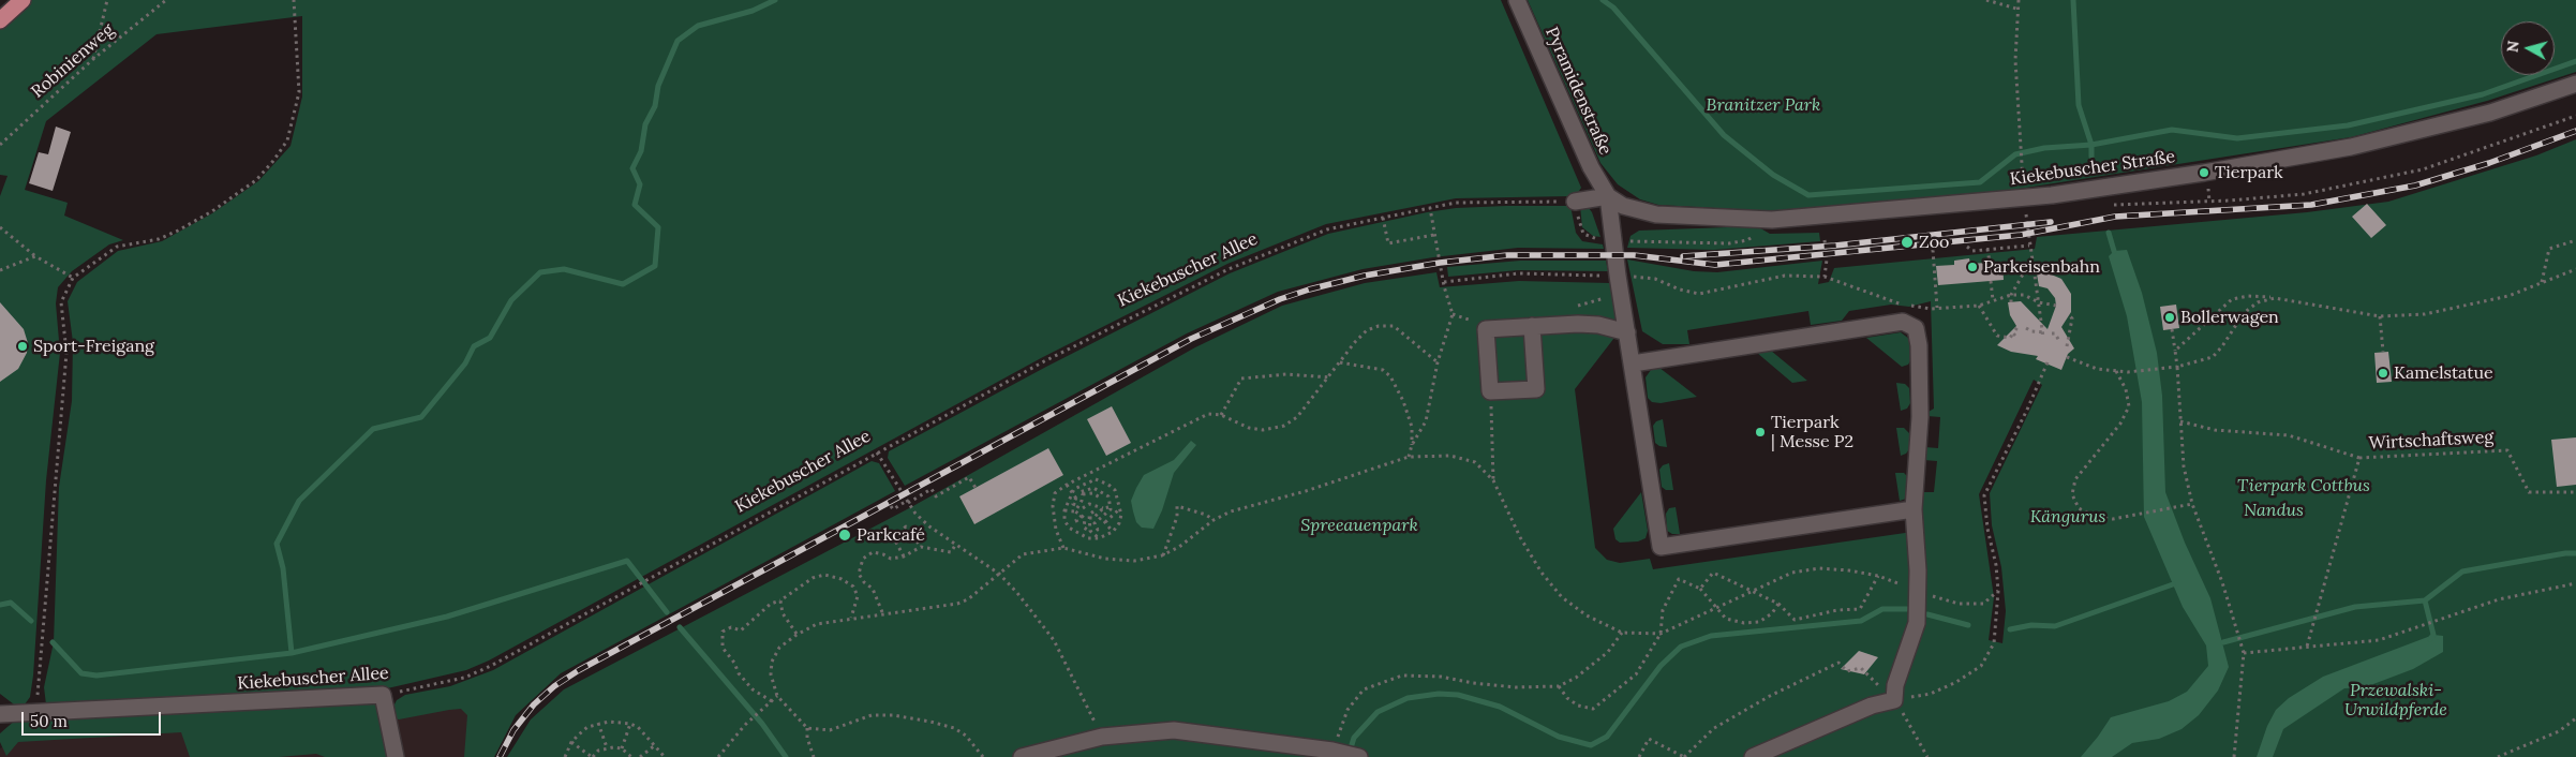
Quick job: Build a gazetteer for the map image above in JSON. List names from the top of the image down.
{
  "streets": {
    "street": ["Pyramidenstraße", "Kiekebuscher Straße", "Kiekebuscher Allee"],
    "path": ["Robinienweg", "Wirtschaftsweg"]
  },
  "crossings": [
    ["Pyramidenstraße", "Kiekebuscher Straße"]
  ],
  "parks": [
    "Branitzer Park",
    "Tierpark Cottbus",
    "Nandus",
    "Kängurus",
    "Spreeauenpark",
    "Przewalski- Urwildpferde"
  ],
  "places": [
    "Tierpark",
    "Zoo",
    "Parkeisenbahn",
    "Bollerwagen",
    "Sport-Freigang",
    "Kamelstatue",
    "Tierpark | Messe P2",
    "Parkcafé"
  ],
  "scale_bar": "50 m",
  "north": "left"
}
